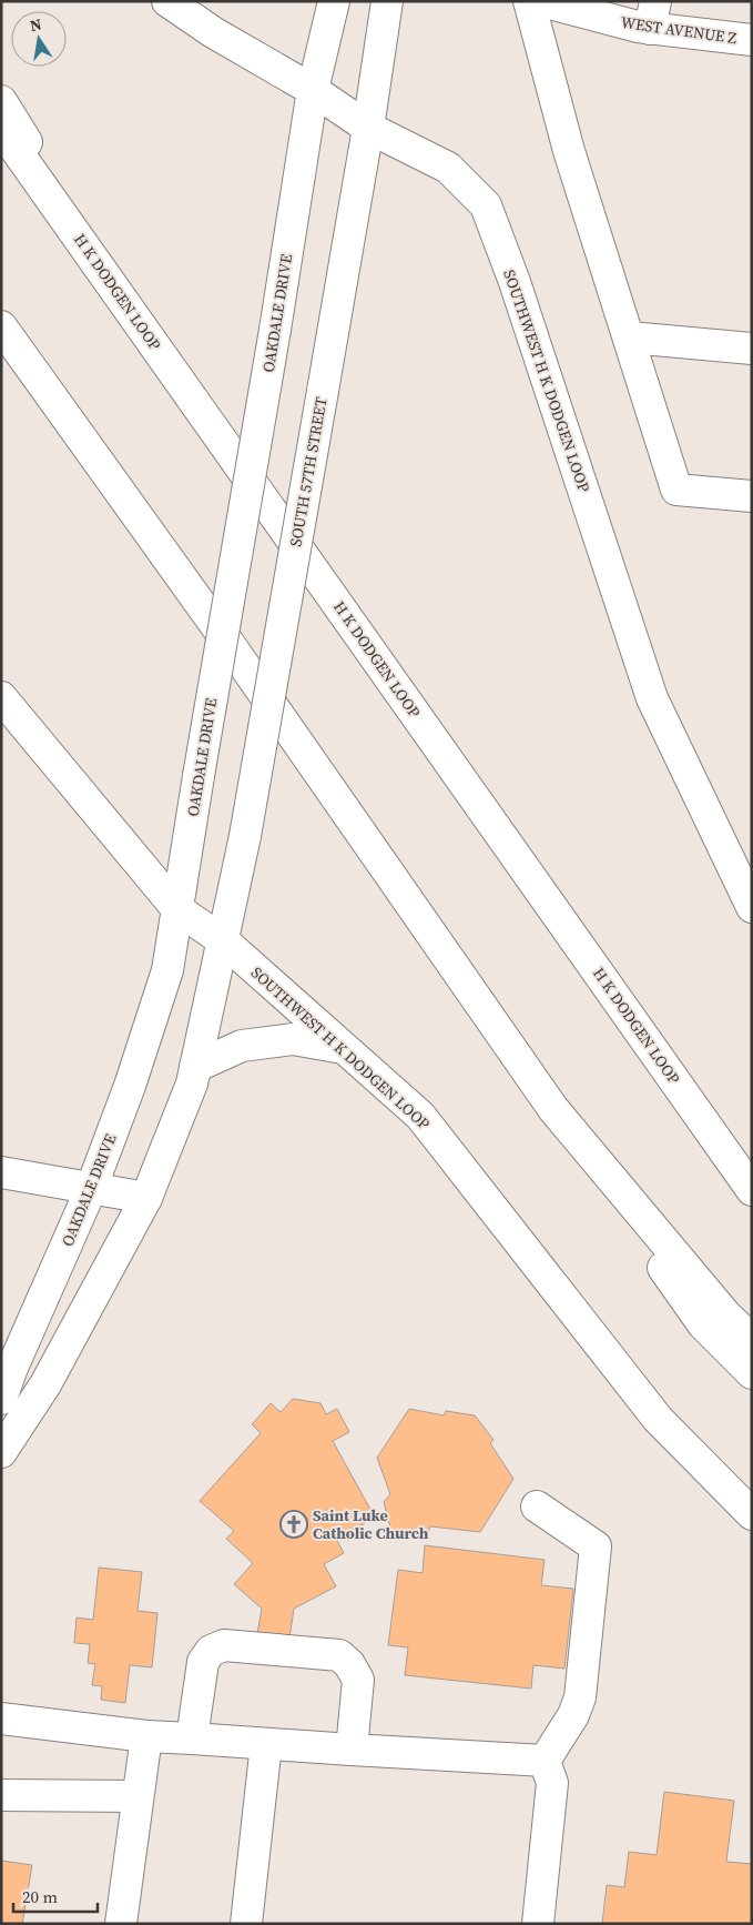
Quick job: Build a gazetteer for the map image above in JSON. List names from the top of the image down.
{
  "streets": {
    "main road": [
      "WEST AVENUE Z",
      "H K DODGEN LOOP",
      "OAKDALE DRIVE",
      "SOUTHWEST H K DODGEN LOOP",
      "SOUTH 57TH STREET"
    ]
  },
  "crossings": [
    ["OAKDALE DRIVE", "SOUTHWEST H K DODGEN LOOP"],
    ["SOUTHWEST H K DODGEN LOOP", "SOUTH 57TH STREET"]
  ],
  "places": {
    "church": ["Saint Luke Catholic Church"]
  },
  "scale_bar": "20 m",
  "north": "top"
}
